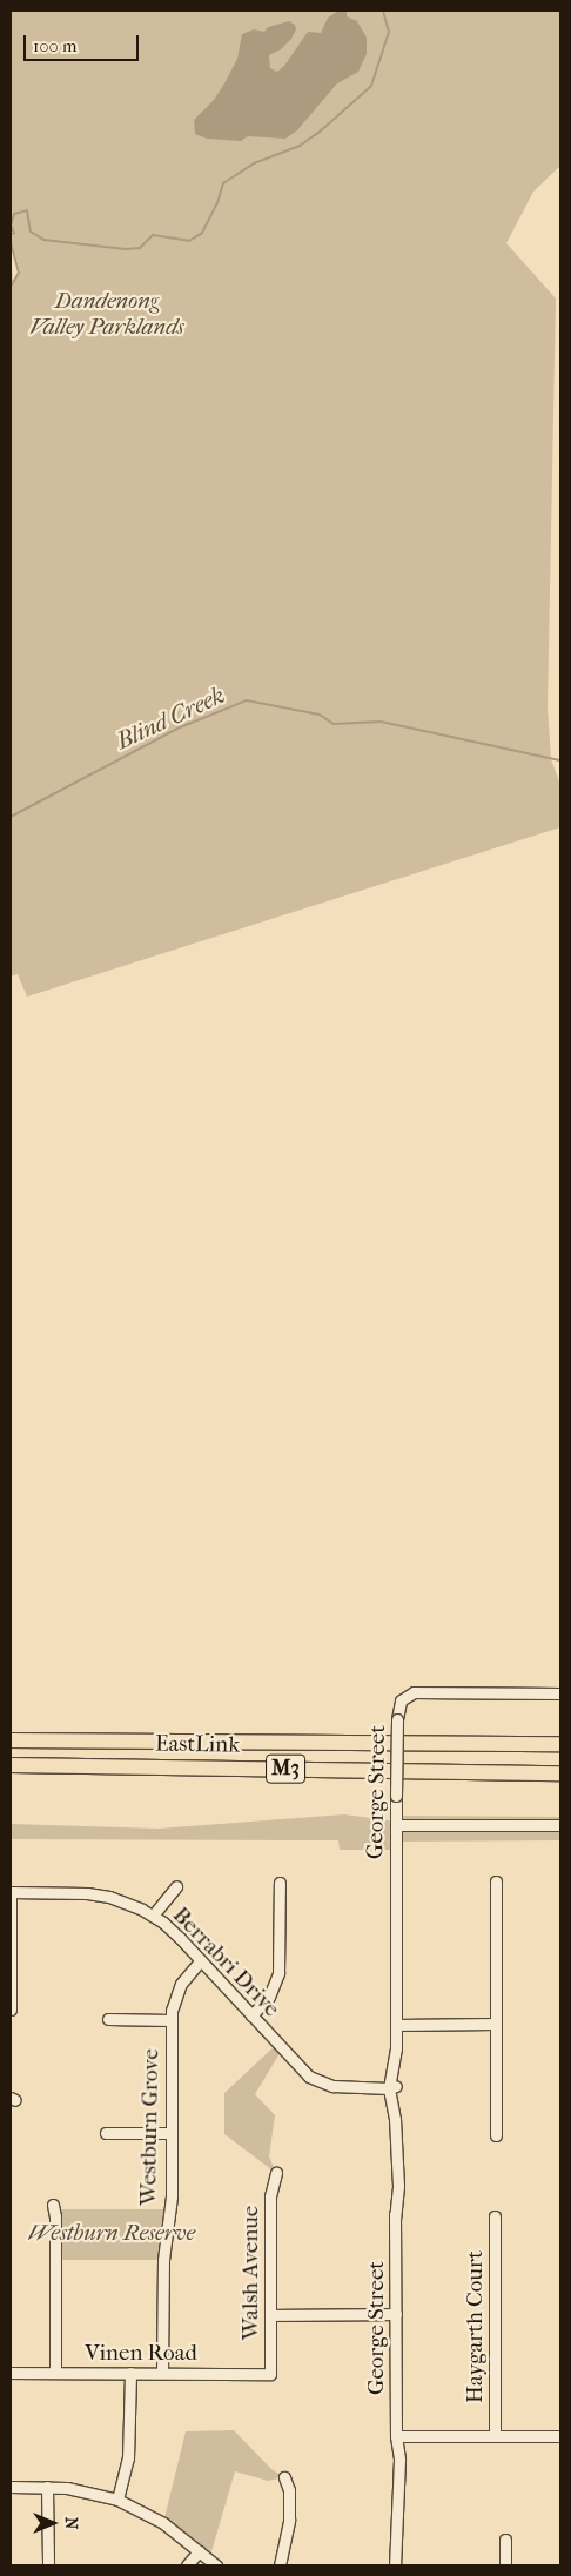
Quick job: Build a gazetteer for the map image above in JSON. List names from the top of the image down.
{
  "streets": {
    "highway": ["EastLink", "M3"],
    "street": [
      "George Street",
      "Berrabri Drive",
      "Westburn Grove",
      "Walsh Avenue",
      "Haygarth Court",
      "Vinen Road"
    ]
  },
  "crossings": [
    ["George Street", "Berrabri Drive"],
    ["Berrabri Drive", "Westburn Grove"],
    ["Westburn Grove", "Vinen Road"],
    ["Walsh Avenue", "Vinen Road"]
  ],
  "water": ["Blind Creek"],
  "parks": ["Dandenong Valley Parklands", "Westburn Reserve"],
  "scale_bar": "100 m",
  "north": "right"
}
